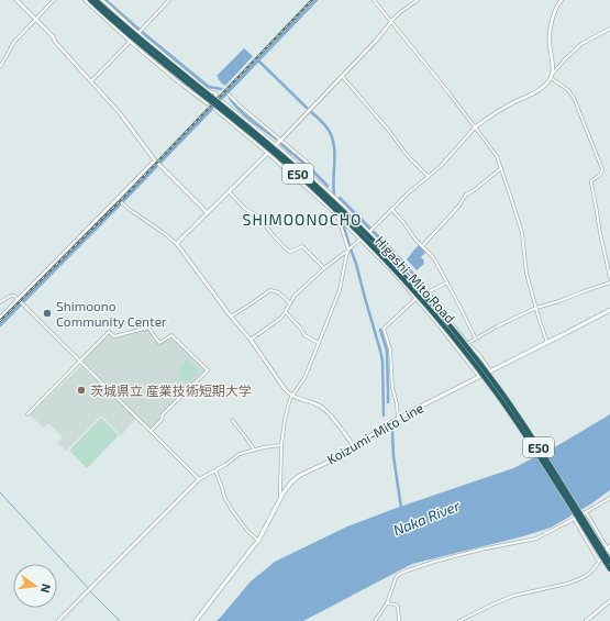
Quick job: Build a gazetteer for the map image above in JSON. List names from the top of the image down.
{
  "streets": {
    "highway": ["E50", "Higashi-Mito Road"],
    "main road": ["Koizumi-Mito Line"]
  },
  "districts": ["SHIMOONOCHO"],
  "water": ["Naka River"],
  "places": ["Shimoono Community Center", "茨城県立 産業技術短期大学"],
  "north": "right"
}
